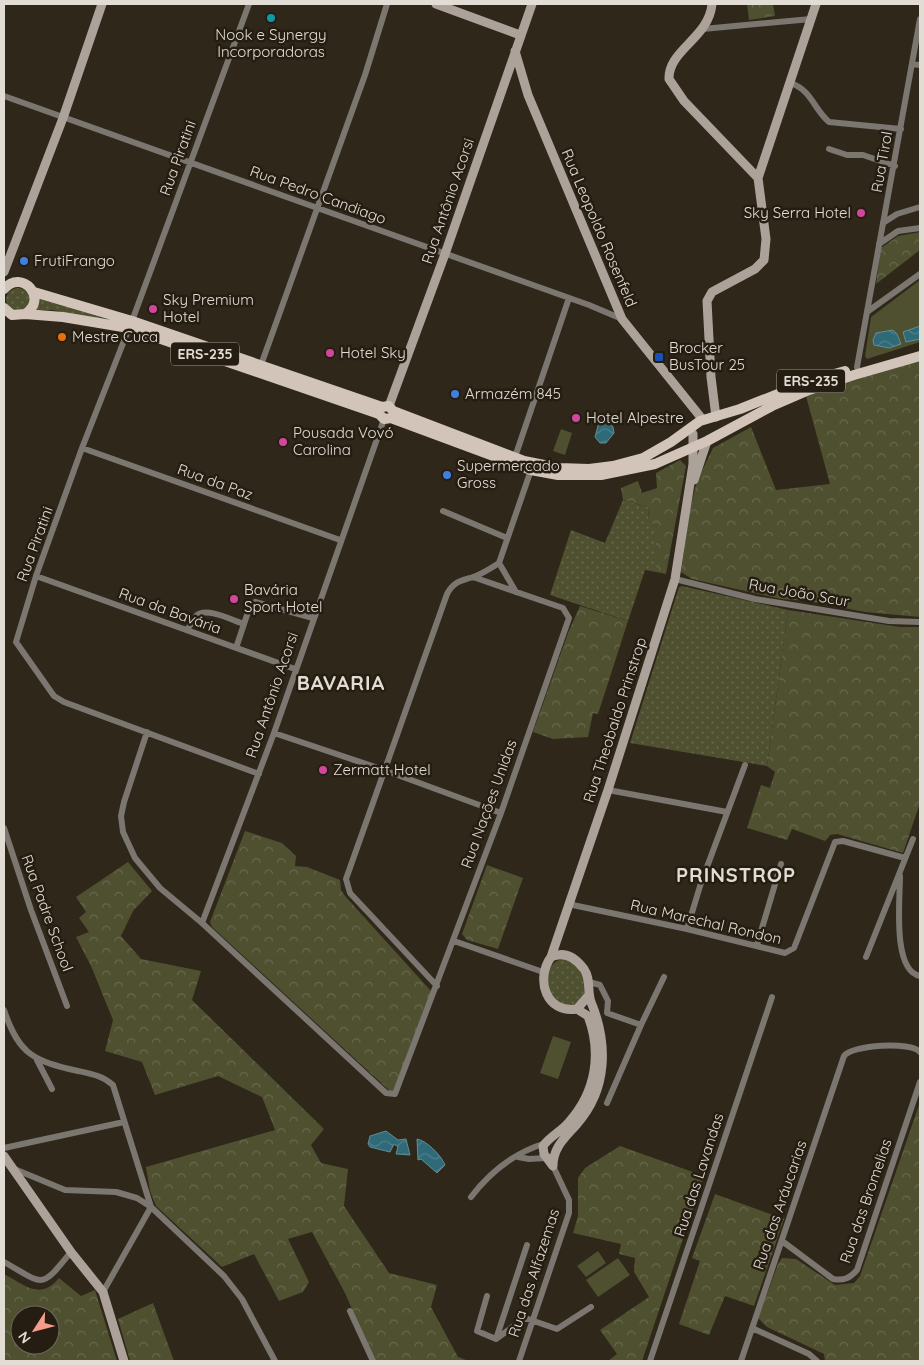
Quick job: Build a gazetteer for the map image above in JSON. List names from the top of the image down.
{
  "streets": {
    "main road": ["ERS-235"],
    "street": [
      "Rua Piratini",
      "Rua Tirol",
      "Rua Pedro Candiago",
      "Rua Antônio Acorsi",
      "Rua Leopoldo Rosenfeld",
      "Rua da Paz",
      "Rua João Scur",
      "Rua da Bavária",
      "Rua Theobaldo Prinstrop",
      "Rua Nações Unidas",
      "Rua Padre School",
      "Rua Marechal Rondon",
      "Rua das Lavandas",
      "Rua das Bromelias",
      "Rua das Aráucarias",
      "Rua das Alfazemas"
    ]
  },
  "crossings": [
    ["Rua Piratini", "Rua Pedro Candiago"],
    ["Rua Piratini", "Rua Antônio Acorsi"],
    ["Rua Piratini", "ERS-235"],
    ["Rua Piratini", "Rua da Paz"],
    ["Rua Piratini", "Rua da Bavária"],
    ["Rua Tirol", "ERS-235"],
    ["Rua Pedro Candiago", "Rua Antônio Acorsi"],
    ["Rua Pedro Candiago", "Rua Leopoldo Rosenfeld"],
    ["Rua Antônio Acorsi", "Rua Leopoldo Rosenfeld"],
    ["Rua Antônio Acorsi", "ERS-235"],
    ["Rua Antônio Acorsi", "Rua da Paz"],
    ["Rua Antônio Acorsi", "Rua da Bavária"],
    ["Rua Antônio Acorsi", "Rua Nações Unidas"],
    ["Rua Leopoldo Rosenfeld", "ERS-235"],
    ["Rua Leopoldo Rosenfeld", "Rua Theobaldo Prinstrop"],
    ["ERS-235", "Rua Theobaldo Prinstrop"],
    ["Rua João Scur", "Rua Theobaldo Prinstrop"],
    ["Rua Theobaldo Prinstrop", "Rua Marechal Rondon"],
    ["Rua das Bromelias", "Rua das Aráucarias"]
  ],
  "districts": ["BAVARIA", "PRINSTROP"],
  "places": {
    "other": [
      "Nook e Synergy Incorporadoras",
      "Sky Serra Hotel",
      "FrutiFrango",
      "Sky Premium Hotel",
      "Mestre Cuca",
      "Hotel Sky",
      "Armazém 845",
      "Hotel Alpestre",
      "Pousada Vovó Carolina",
      "Supermercado Gross",
      "Bavária Sport Hotel",
      "Zermatt Hotel"
    ],
    "transit": ["Brocker BusTour 25"]
  },
  "north": "bottom left"
}
